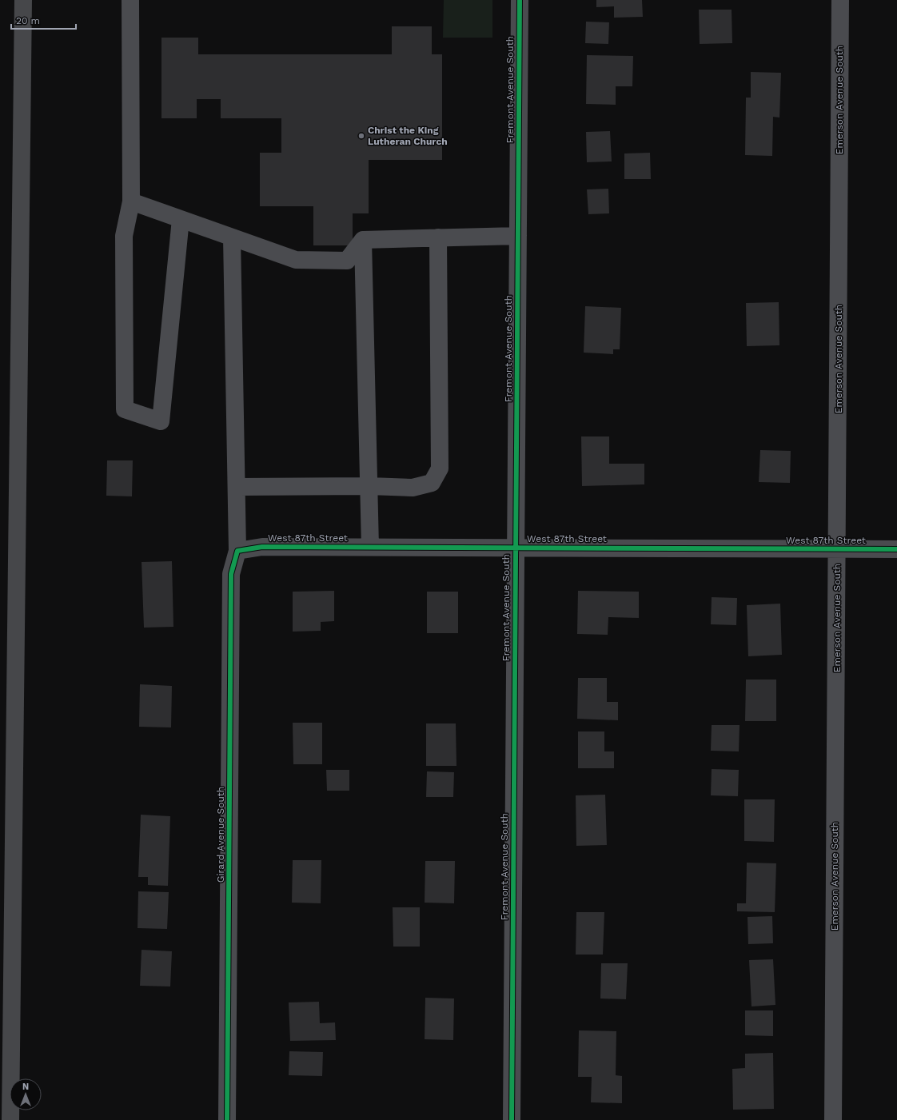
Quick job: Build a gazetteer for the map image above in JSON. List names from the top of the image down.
{
  "streets": {
    "street": [
      "Fremont Avenue South",
      "Emerson Avenue South",
      "West 87th Street",
      "Girard Avenue South"
    ]
  },
  "crossings": [
    ["Fremont Avenue South", "West 87th Street"],
    ["Emerson Avenue South", "West 87th Street"],
    ["West 87th Street", "Girard Avenue South"]
  ],
  "places": ["Christ the King Lutheran Church"],
  "scale_bar": "20 m",
  "north": "top"
}
